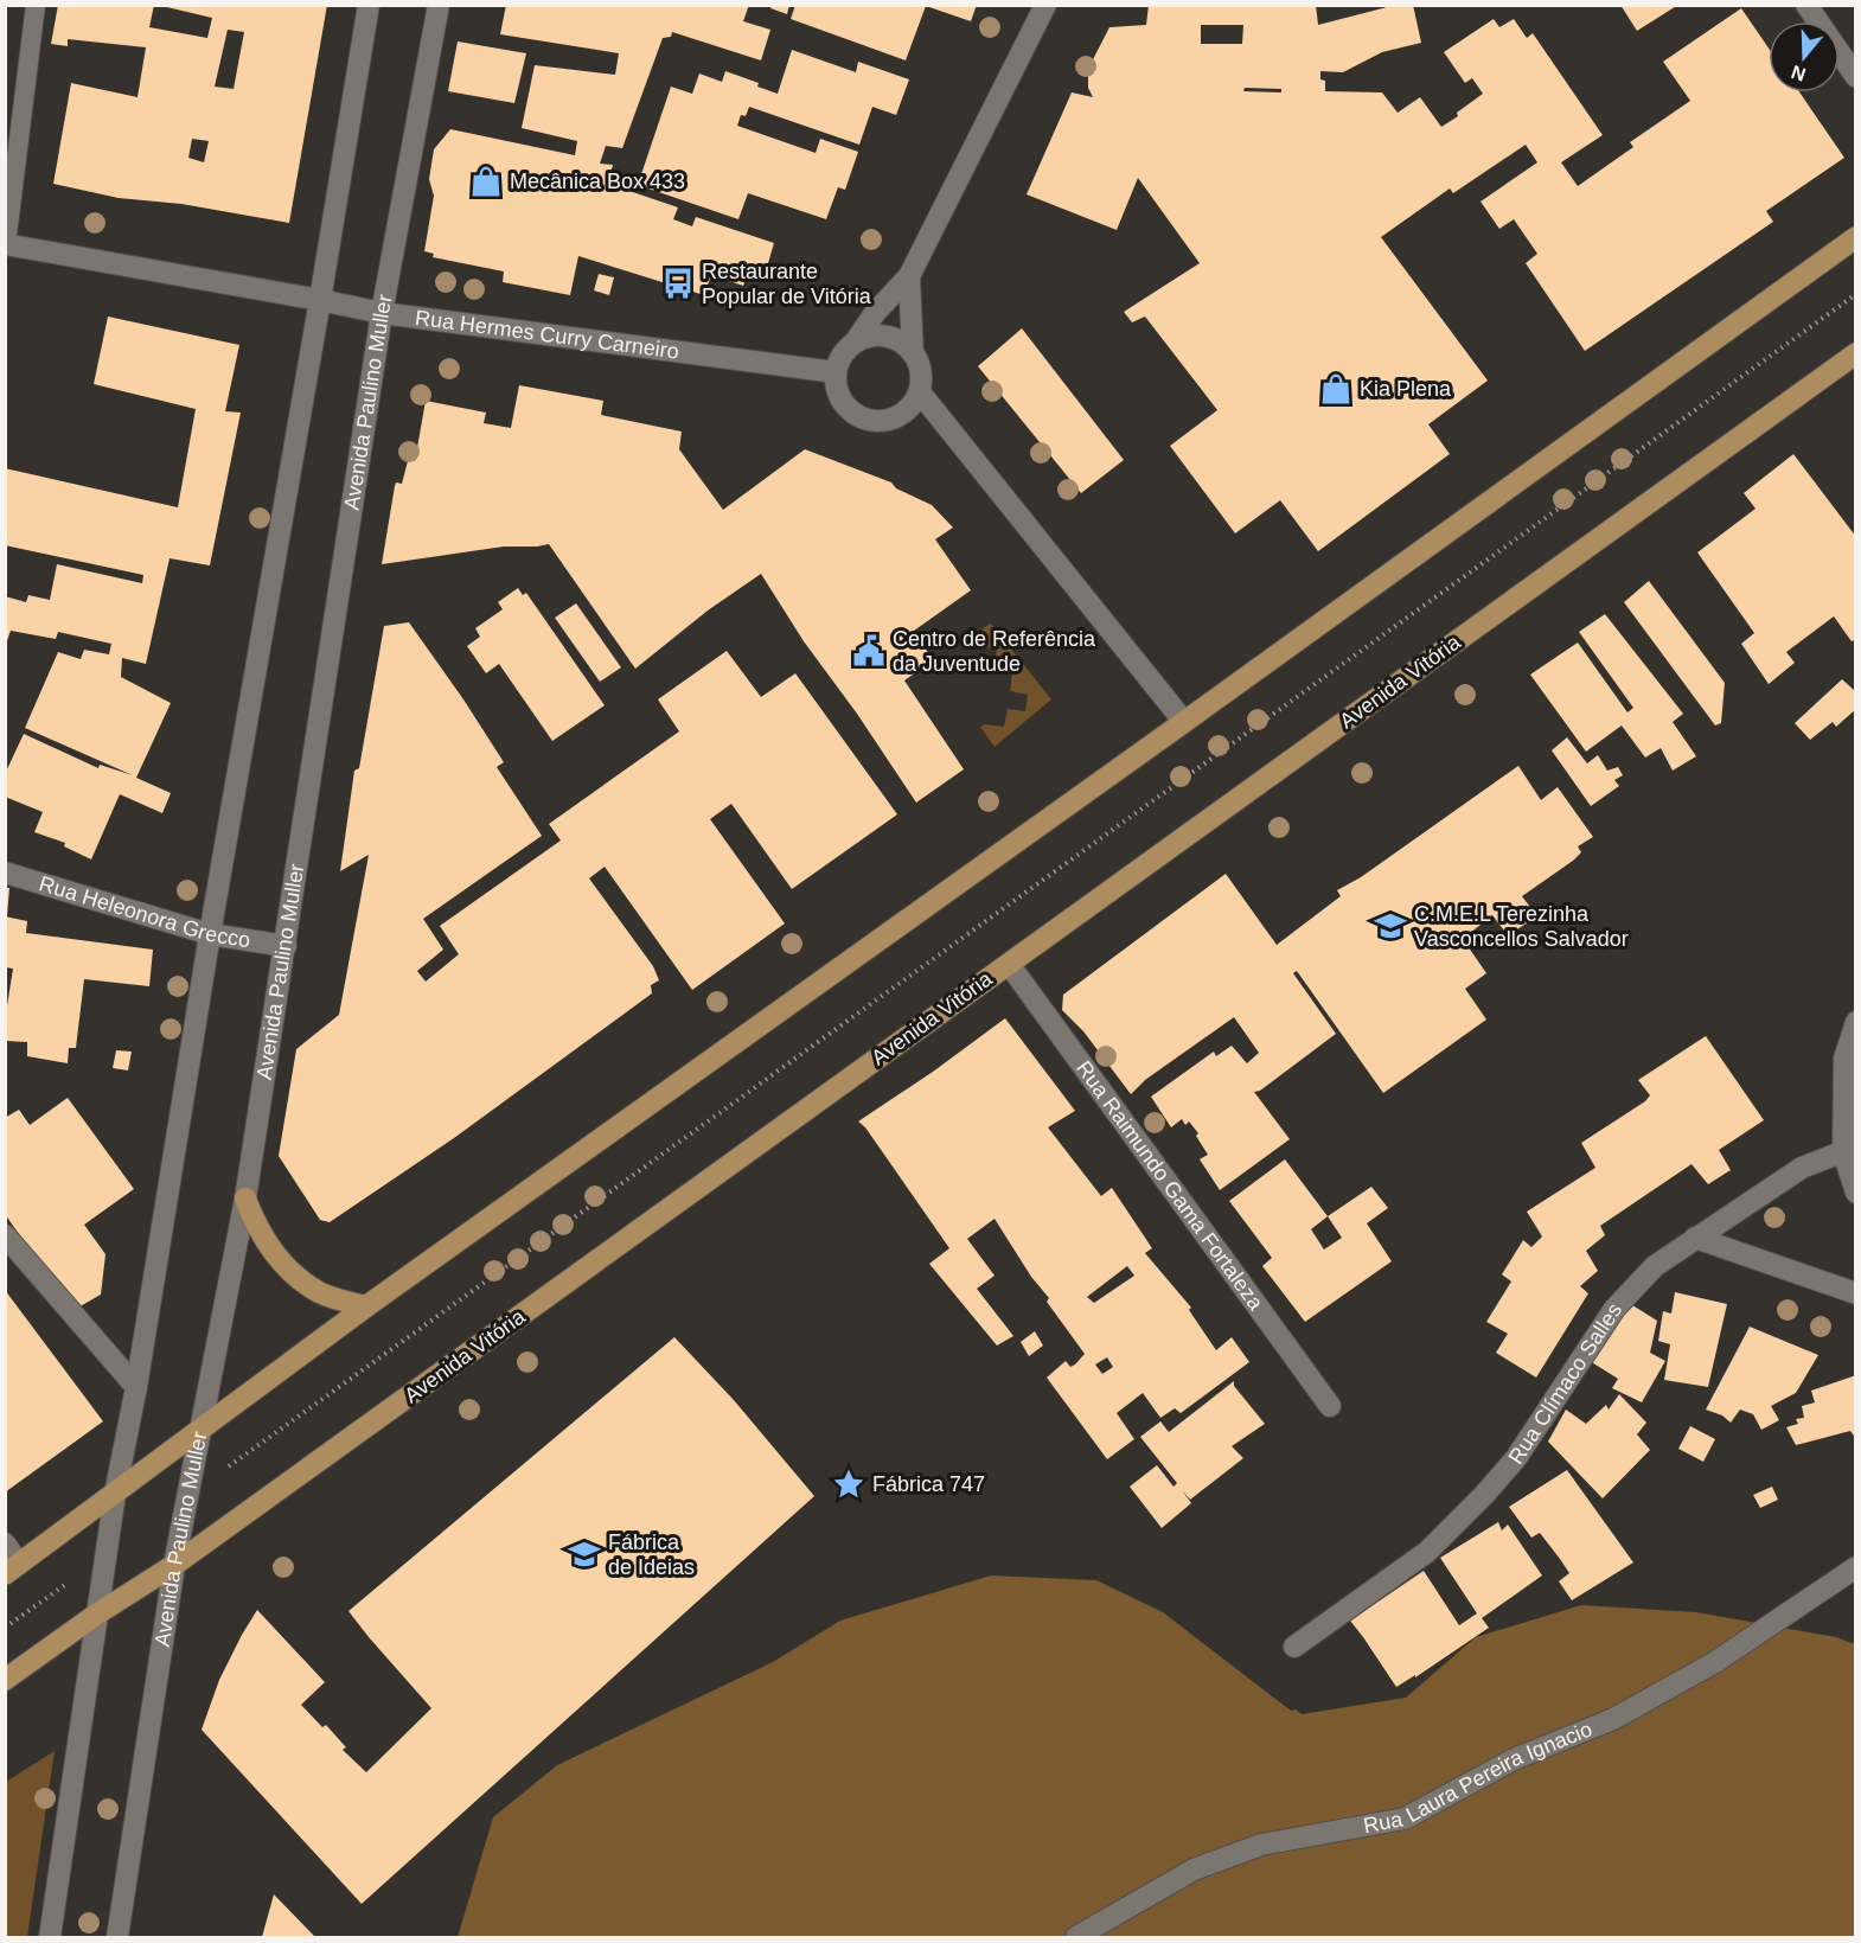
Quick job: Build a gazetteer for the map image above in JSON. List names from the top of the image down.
{
  "streets": {
    "main road": ["Avenida Vitória"],
    "street": [
      "Rua Hermes Curry Carneiro",
      "Avenida Paulino Muller",
      "Rua Heleonora Grecco",
      "Rua Raimundo Gama Fortaleza",
      "Rua Clímaco Salles",
      "Rua Laura Pereira Ignacio"
    ]
  },
  "crossings": [
    ["Rua Hermes Curry Carneiro", "Avenida Paulino Muller"],
    ["Avenida Paulino Muller", "Avenida Vitória"],
    ["Avenida Paulino Muller", "Rua Heleonora Grecco"],
    ["Avenida Vitória", "Rua Raimundo Gama Fortaleza"]
  ],
  "places": {
    "shop": ["Mecânica Box 433", "Kia Plena"],
    "bus stop": ["Restaurante Popular de Vitória"],
    "public building": ["Centro de Referência da Juventude"],
    "school or university": ["C.M.E.L Terezinha Vasconcellos Salvador", "Fábrica de Ideias"],
    "place": ["Fábrica 747"]
  },
  "north": "bottom"
}
